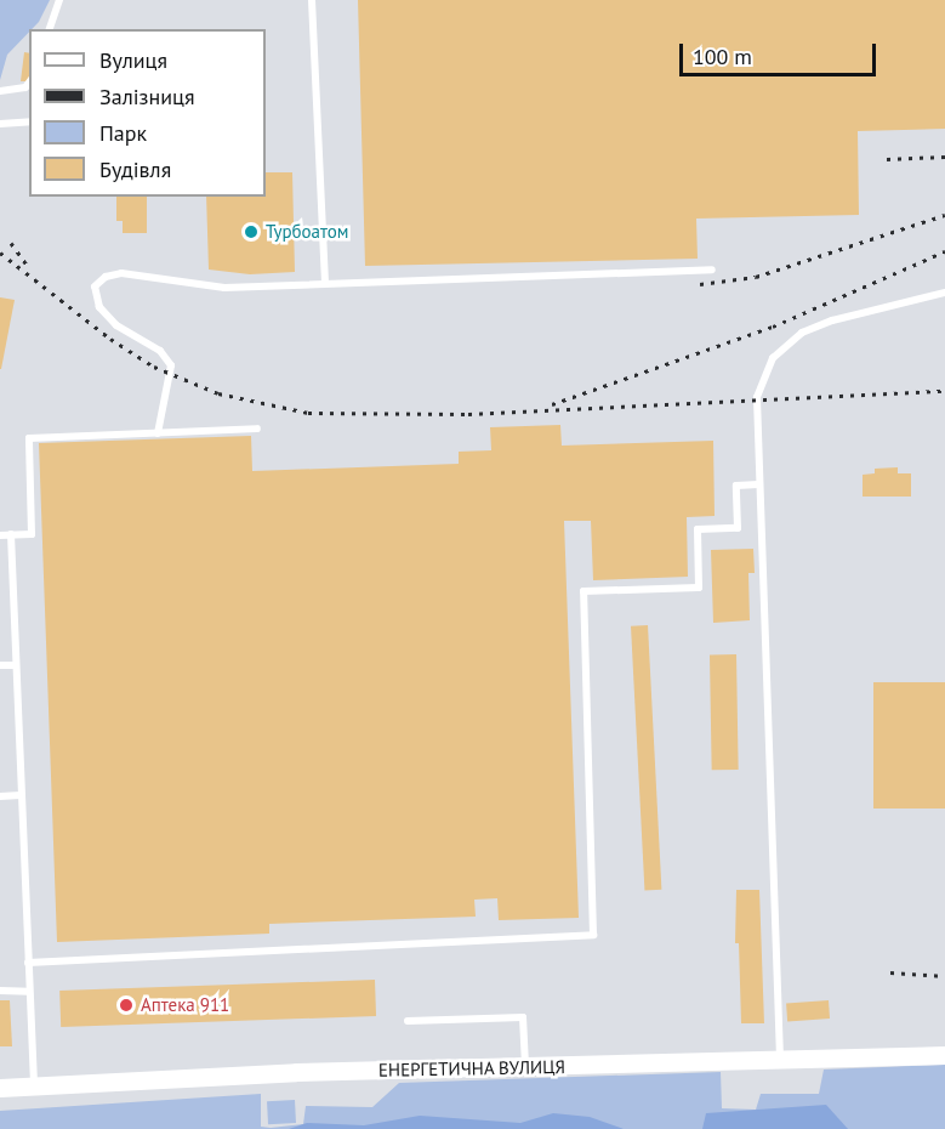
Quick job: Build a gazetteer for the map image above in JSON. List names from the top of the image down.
{
  "streets": {
    "street": ["ЕНЕРГЕТИЧНА ВУЛИЦЯ"]
  },
  "places": ["Турбоатом", "Аптека 911"],
  "legend": [
    "Вулиця",
    "Залізниця",
    "Парк",
    "Будівля"
  ],
  "scale_bar": "100 m"
}
